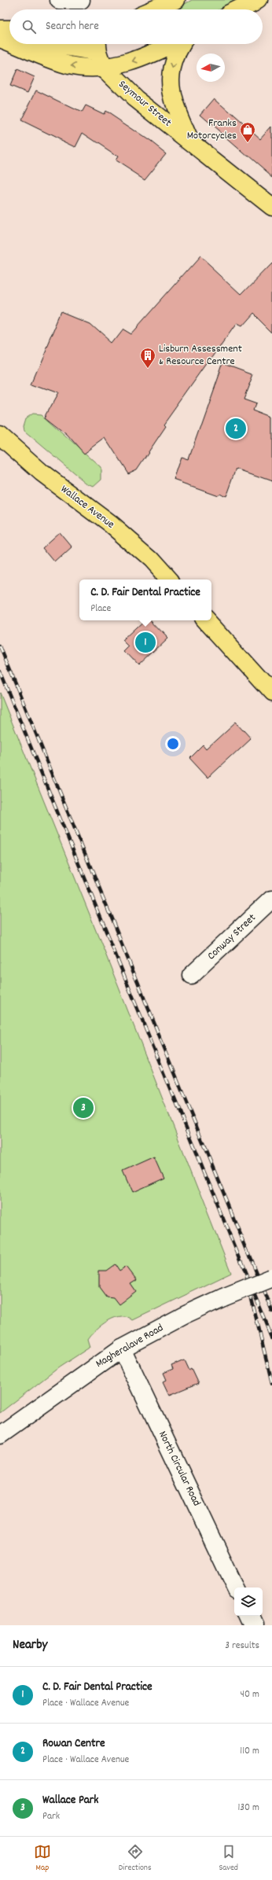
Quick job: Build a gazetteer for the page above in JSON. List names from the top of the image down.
{
  "streets": {
    "main road": ["Seymour Street", "Wallace Avenue"],
    "street": ["Conway Street", "Magheralave Road", "North Circular Road"]
  },
  "crossings": [
    ["Magheralave Road", "North Circular Road"]
  ],
  "places": {
    "shop": ["Franks Motorcycles"],
    "building": ["Lisburn Assessment & Resource Centre"]
  },
  "north": "left",
  "page": {
    "search": "Search here",
    "pins": ["2", "1", "3"],
    "popup": ["C. D. Fair Dental Practice", "Place"],
    "heading": ["Nearby", "3 results"],
    "list": [
      {
        "mark": "1",
        "name": "C. D. Fair Dental Practice",
        "note": "Place · Wallace Avenue",
        "value": "40 m"
      },
      {
        "mark": "2",
        "name": "Rowan Centre",
        "note": "Place · Wallace Avenue",
        "value": "110 m"
      },
      {
        "mark": "3",
        "name": "Wallace Park",
        "note": "Park",
        "value": "130 m"
      }
    ],
    "nav": ["Map", "Directions", "Saved"]
  }
}
